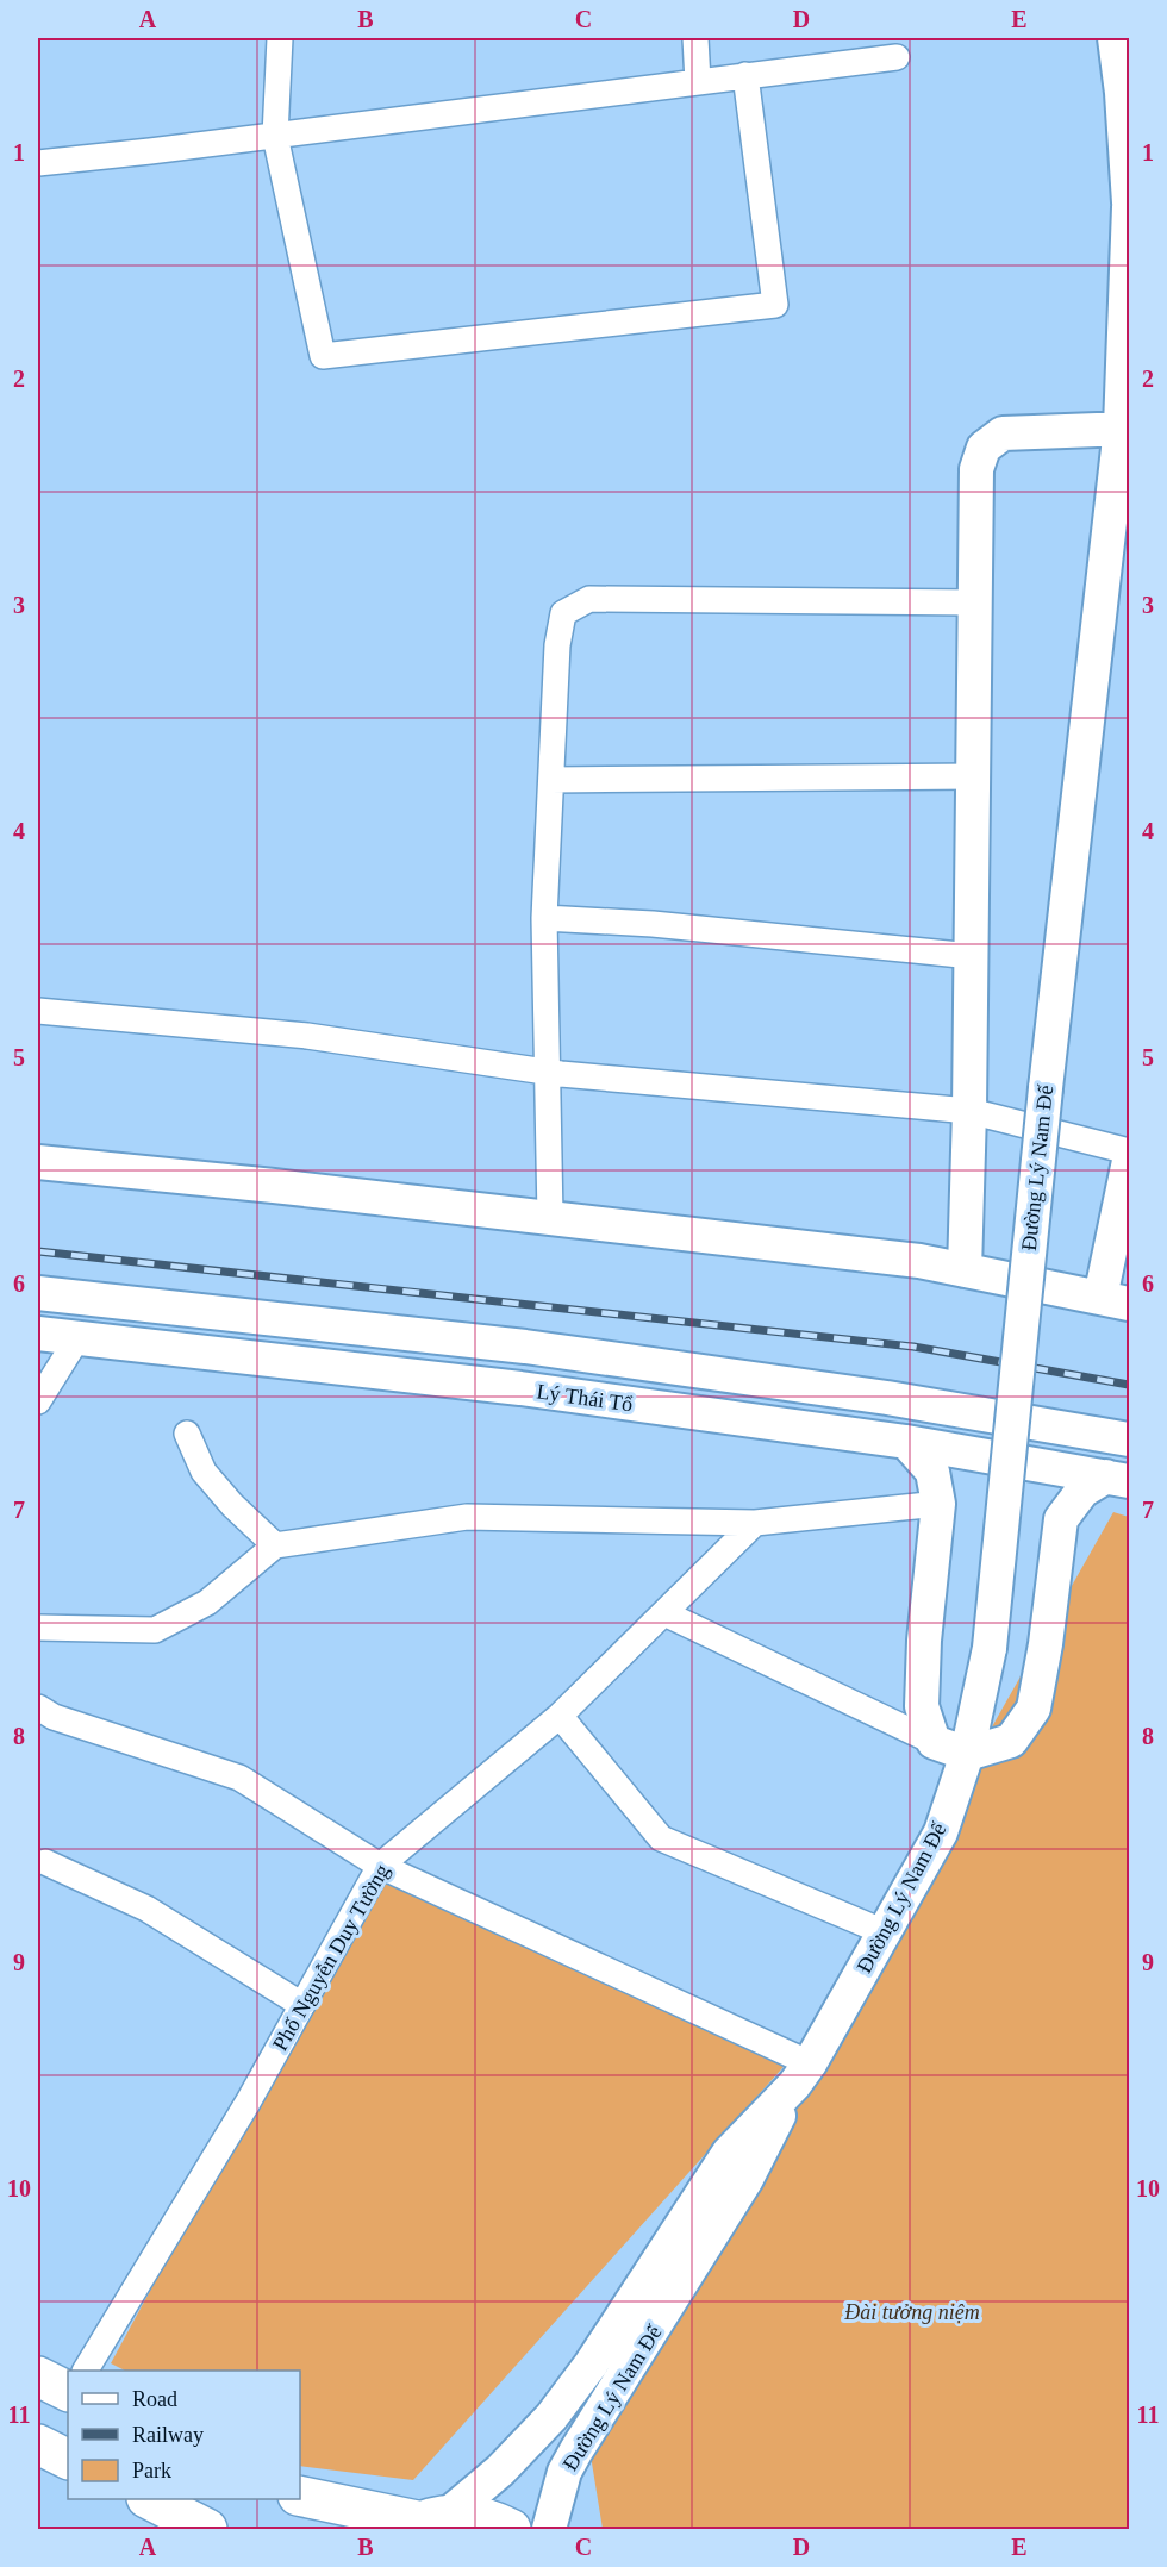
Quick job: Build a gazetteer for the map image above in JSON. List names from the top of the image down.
{
  "streets": {
    "street": ["Đường Lý Nam Đế", "Lý Thái Tổ", "Phố Nguyễn Duy Tường"]
  },
  "parks": ["Đài tưởng niệm"],
  "legend": ["Road", "Railway", "Park"],
  "grid": {
    "columns": [
      "A",
      "B",
      "C",
      "D",
      "E"
    ],
    "rows": [
      "1",
      "2",
      "3",
      "4",
      "5",
      "6",
      "7",
      "8",
      "9",
      "10",
      "11"
    ]
  }
}
